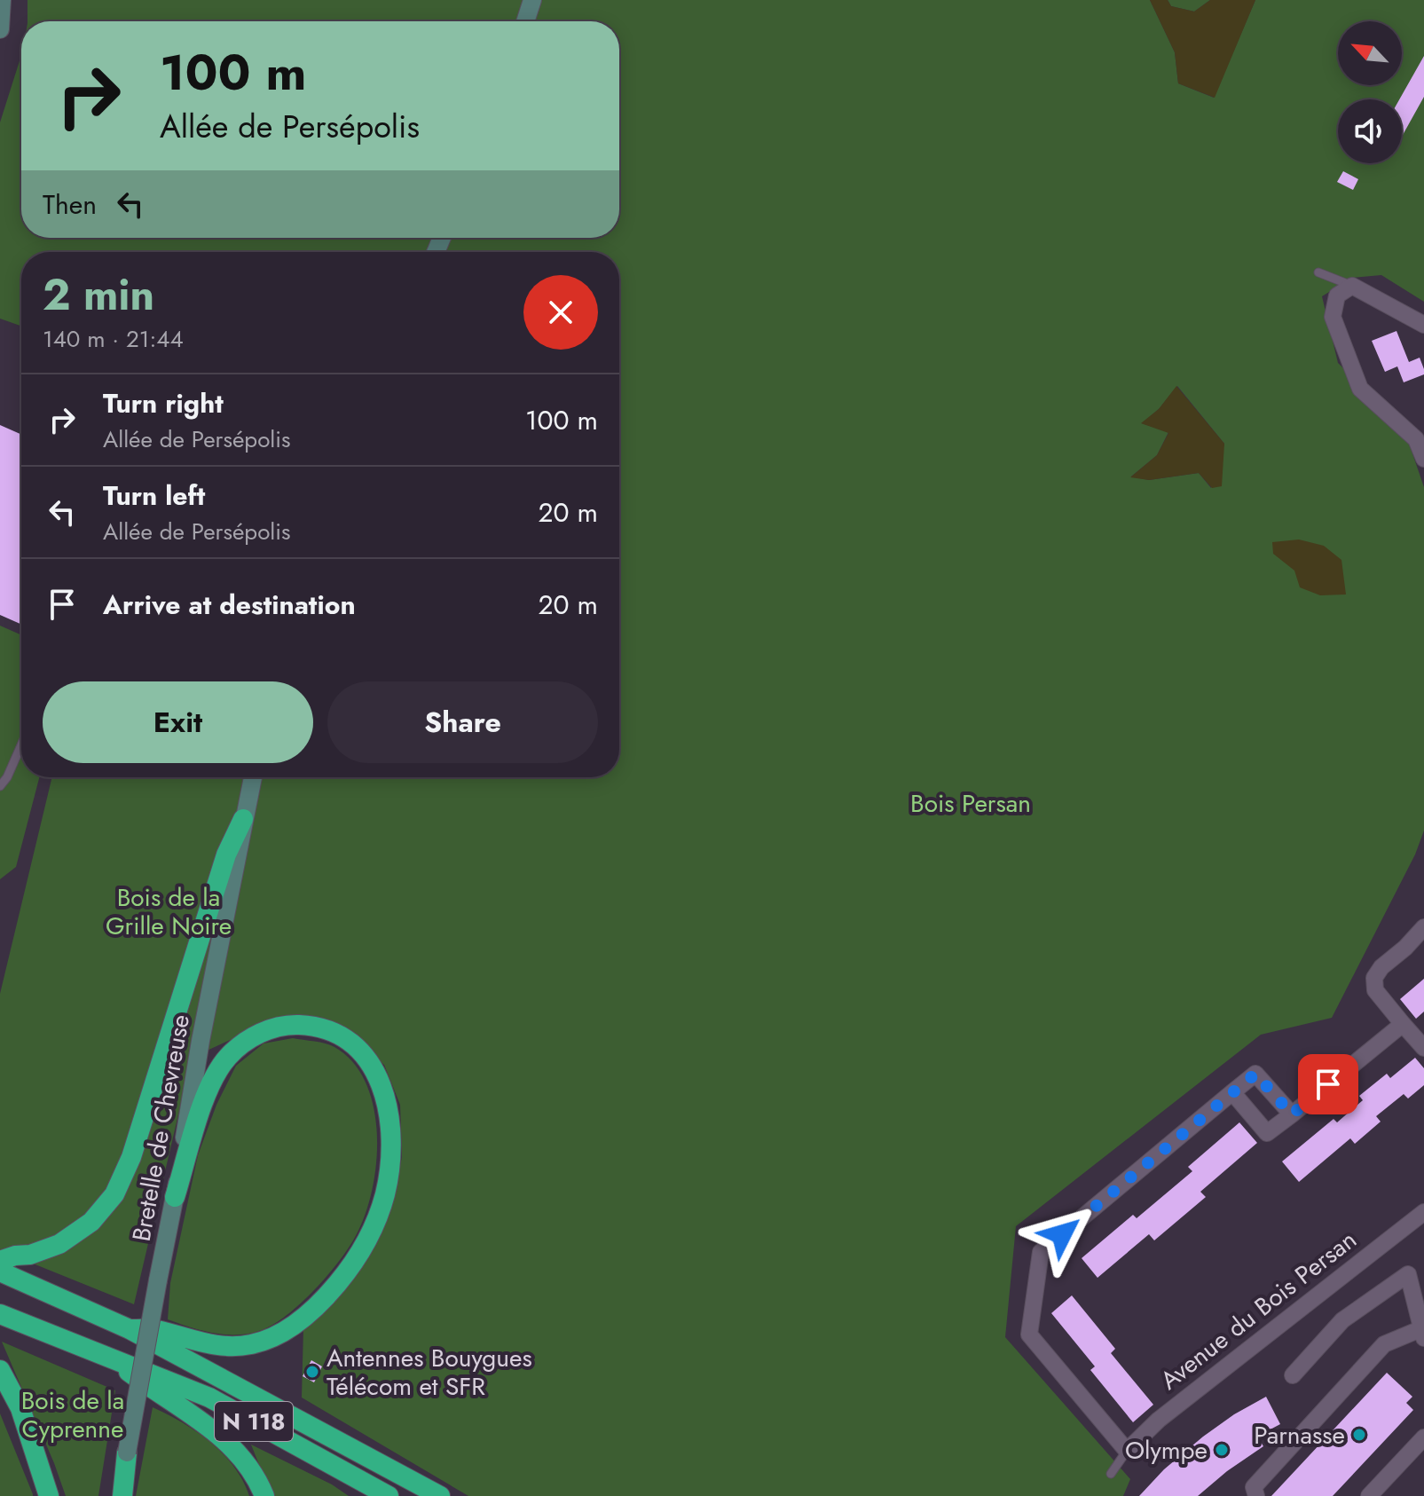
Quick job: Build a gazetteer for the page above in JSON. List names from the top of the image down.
{
  "streets": {
    "highway": ["N 118"],
    "main road": ["Bretelle de Chevreuse"],
    "street": ["Avenue du Bois Persan"]
  },
  "parks": ["Bois Persan", "Bois de la Grille Noire", "Bois de la Cyprenne"],
  "places": ["Antennes Bouygues Télécom et SFR", "Parnasse", "Olympe"],
  "north": "top left",
  "page": {
    "turn": ["100 m", "Allée de Persépolis"],
    "then": "Then",
    "heading": ["2 min", "140 m · 21:44"],
    "list": [
      {
        "name": "Turn right",
        "note": "Allée de Persépolis",
        "value": "100 m"
      },
      {
        "name": "Turn left",
        "note": "Allée de Persépolis",
        "value": "20 m"
      },
      {
        "name": "Arrive at destination",
        "value": "20 m"
      }
    ],
    "buttons": ["Exit", "Share"]
  }
}
